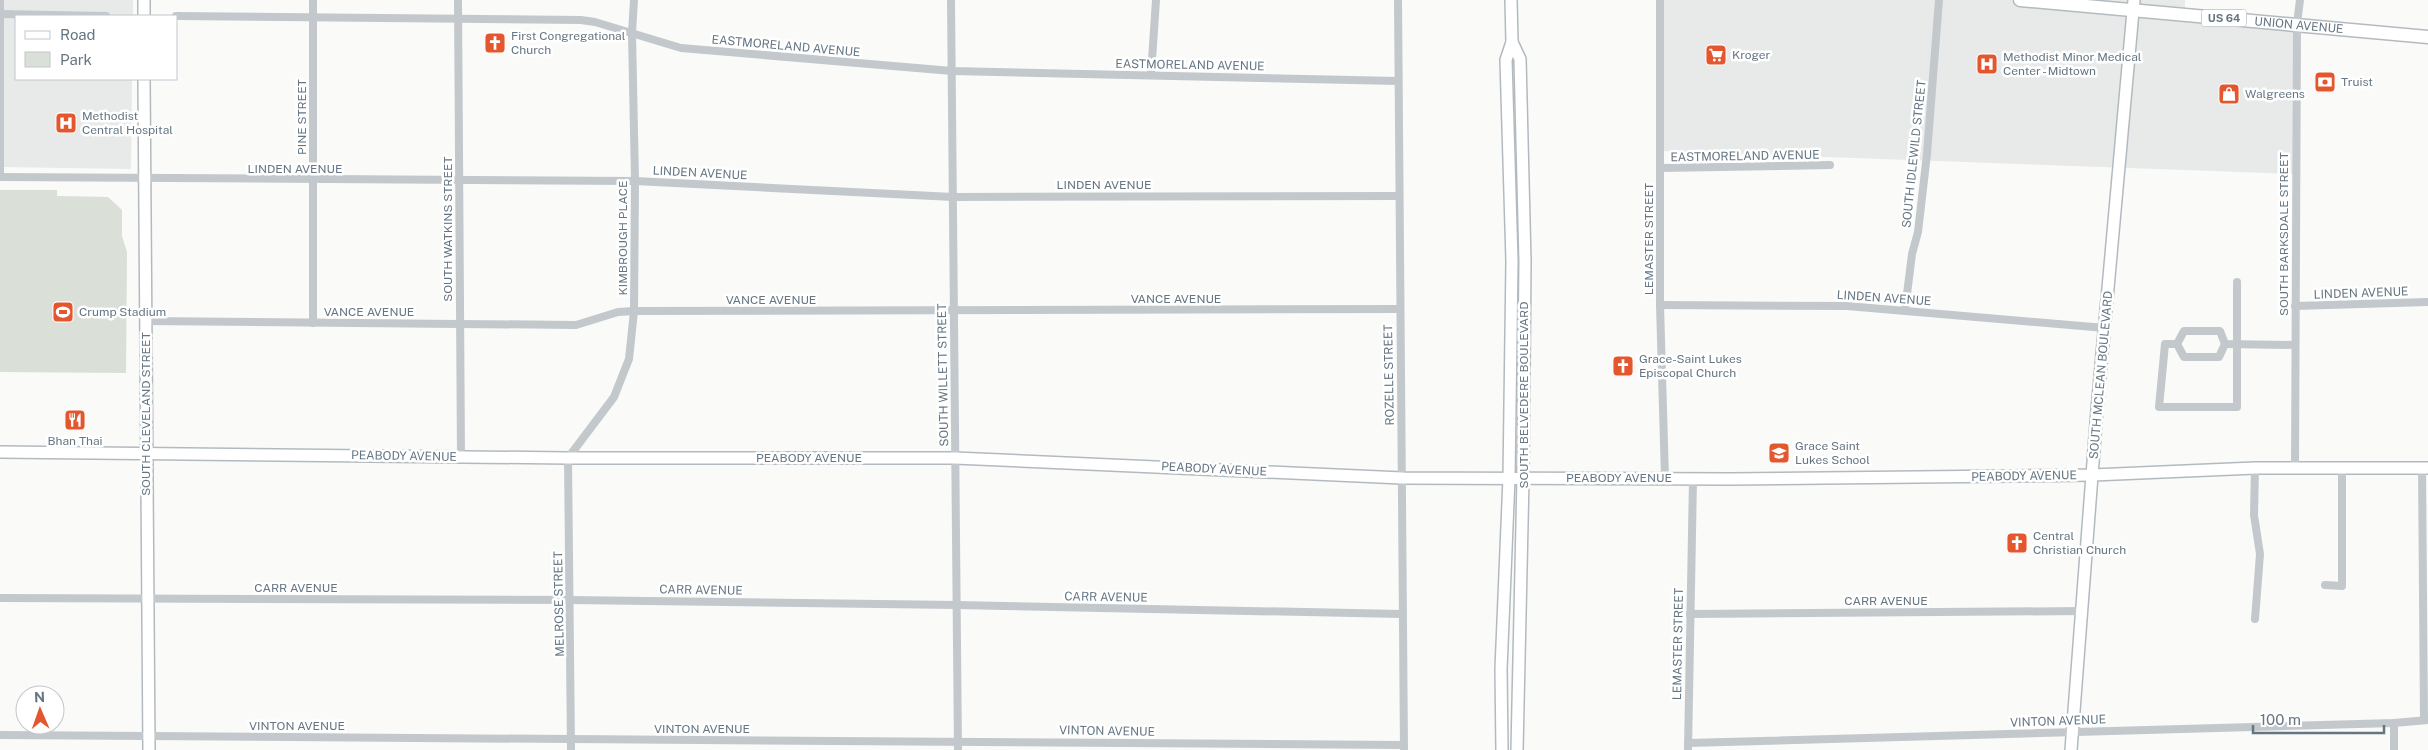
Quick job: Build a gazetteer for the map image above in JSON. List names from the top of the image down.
{
  "streets": {
    "main road": [
      "US 64",
      "UNION AVENUE",
      "SOUTH MCLEAN BOULEVARD",
      "SOUTH BELVEDERE BOULEVARD",
      "SOUTH CLEVELAND STREET",
      "PEABODY AVENUE"
    ],
    "street": [
      "EASTMORELAND AVENUE",
      "PINE STREET",
      "SOUTH IDLEWILD STREET",
      "LINDEN AVENUE",
      "SOUTH WATKINS STREET",
      "SOUTH BARKSDALE STREET",
      "KIMBROUGH PLACE",
      "LEMASTER STREET",
      "VANCE AVENUE",
      "SOUTH WILLETT STREET",
      "ROZELLE STREET",
      "CARR AVENUE",
      "MELROSE STREET",
      "VINTON AVENUE"
    ]
  },
  "crossings": [
    ["UNION AVENUE", "SOUTH BARKSDALE STREET"],
    ["UNION AVENUE", "SOUTH MCLEAN BOULEVARD"],
    ["EASTMORELAND AVENUE", "PINE STREET"],
    ["EASTMORELAND AVENUE", "SOUTH WATKINS STREET"],
    ["EASTMORELAND AVENUE", "KIMBROUGH PLACE"],
    ["EASTMORELAND AVENUE", "LEMASTER STREET"],
    ["EASTMORELAND AVENUE", "SOUTH WILLETT STREET"],
    ["EASTMORELAND AVENUE", "ROZELLE STREET"],
    ["PINE STREET", "LINDEN AVENUE"],
    ["PINE STREET", "VANCE AVENUE"],
    ["SOUTH IDLEWILD STREET", "LINDEN AVENUE"],
    ["LINDEN AVENUE", "SOUTH WATKINS STREET"],
    ["LINDEN AVENUE", "SOUTH BARKSDALE STREET"],
    ["LINDEN AVENUE", "KIMBROUGH PLACE"],
    ["LINDEN AVENUE", "LEMASTER STREET"],
    ["LINDEN AVENUE", "SOUTH WILLETT STREET"],
    ["LINDEN AVENUE", "ROZELLE STREET"],
    ["LINDEN AVENUE", "SOUTH MCLEAN BOULEVARD"],
    ["LINDEN AVENUE", "SOUTH CLEVELAND STREET"],
    ["SOUTH WATKINS STREET", "VANCE AVENUE"],
    ["SOUTH WATKINS STREET", "PEABODY AVENUE"],
    ["SOUTH BARKSDALE STREET", "PEABODY AVENUE"],
    ["KIMBROUGH PLACE", "VANCE AVENUE"],
    ["KIMBROUGH PLACE", "PEABODY AVENUE"],
    ["KIMBROUGH PLACE", "MELROSE STREET"],
    ["LEMASTER STREET", "PEABODY AVENUE"],
    ["LEMASTER STREET", "CARR AVENUE"],
    ["LEMASTER STREET", "VINTON AVENUE"],
    ["VANCE AVENUE", "SOUTH WILLETT STREET"],
    ["VANCE AVENUE", "ROZELLE STREET"],
    ["VANCE AVENUE", "SOUTH CLEVELAND STREET"],
    ["SOUTH WILLETT STREET", "PEABODY AVENUE"],
    ["SOUTH WILLETT STREET", "CARR AVENUE"],
    ["SOUTH WILLETT STREET", "VINTON AVENUE"],
    ["ROZELLE STREET", "PEABODY AVENUE"],
    ["ROZELLE STREET", "CARR AVENUE"],
    ["ROZELLE STREET", "VINTON AVENUE"],
    ["SOUTH MCLEAN BOULEVARD", "PEABODY AVENUE"],
    ["SOUTH MCLEAN BOULEVARD", "CARR AVENUE"],
    ["SOUTH MCLEAN BOULEVARD", "VINTON AVENUE"],
    ["SOUTH BELVEDERE BOULEVARD", "PEABODY AVENUE"],
    ["SOUTH CLEVELAND STREET", "PEABODY AVENUE"],
    ["SOUTH CLEVELAND STREET", "CARR AVENUE"],
    ["SOUTH CLEVELAND STREET", "VINTON AVENUE"],
    ["PEABODY AVENUE", "MELROSE STREET"],
    ["CARR AVENUE", "MELROSE STREET"],
    ["MELROSE STREET", "VINTON AVENUE"]
  ],
  "places": {
    "church": ["First Congregational Church", "Grace-Saint Lukes Episcopal Church", "Central Christian Church"],
    "supermarket": ["Kroger"],
    "hospital": ["Methodist Minor Medical Center - Midtown", "Methodist Central Hospital"],
    "bank": ["Truist"],
    "shop": ["Walgreens"],
    "sports": ["Crump Stadium"],
    "restaurant": ["Bhan Thai"],
    "school or university": ["Grace Saint Lukes School"]
  },
  "legend": ["Road", "Park"],
  "scale_bar": "100 m",
  "north": "top"
}
